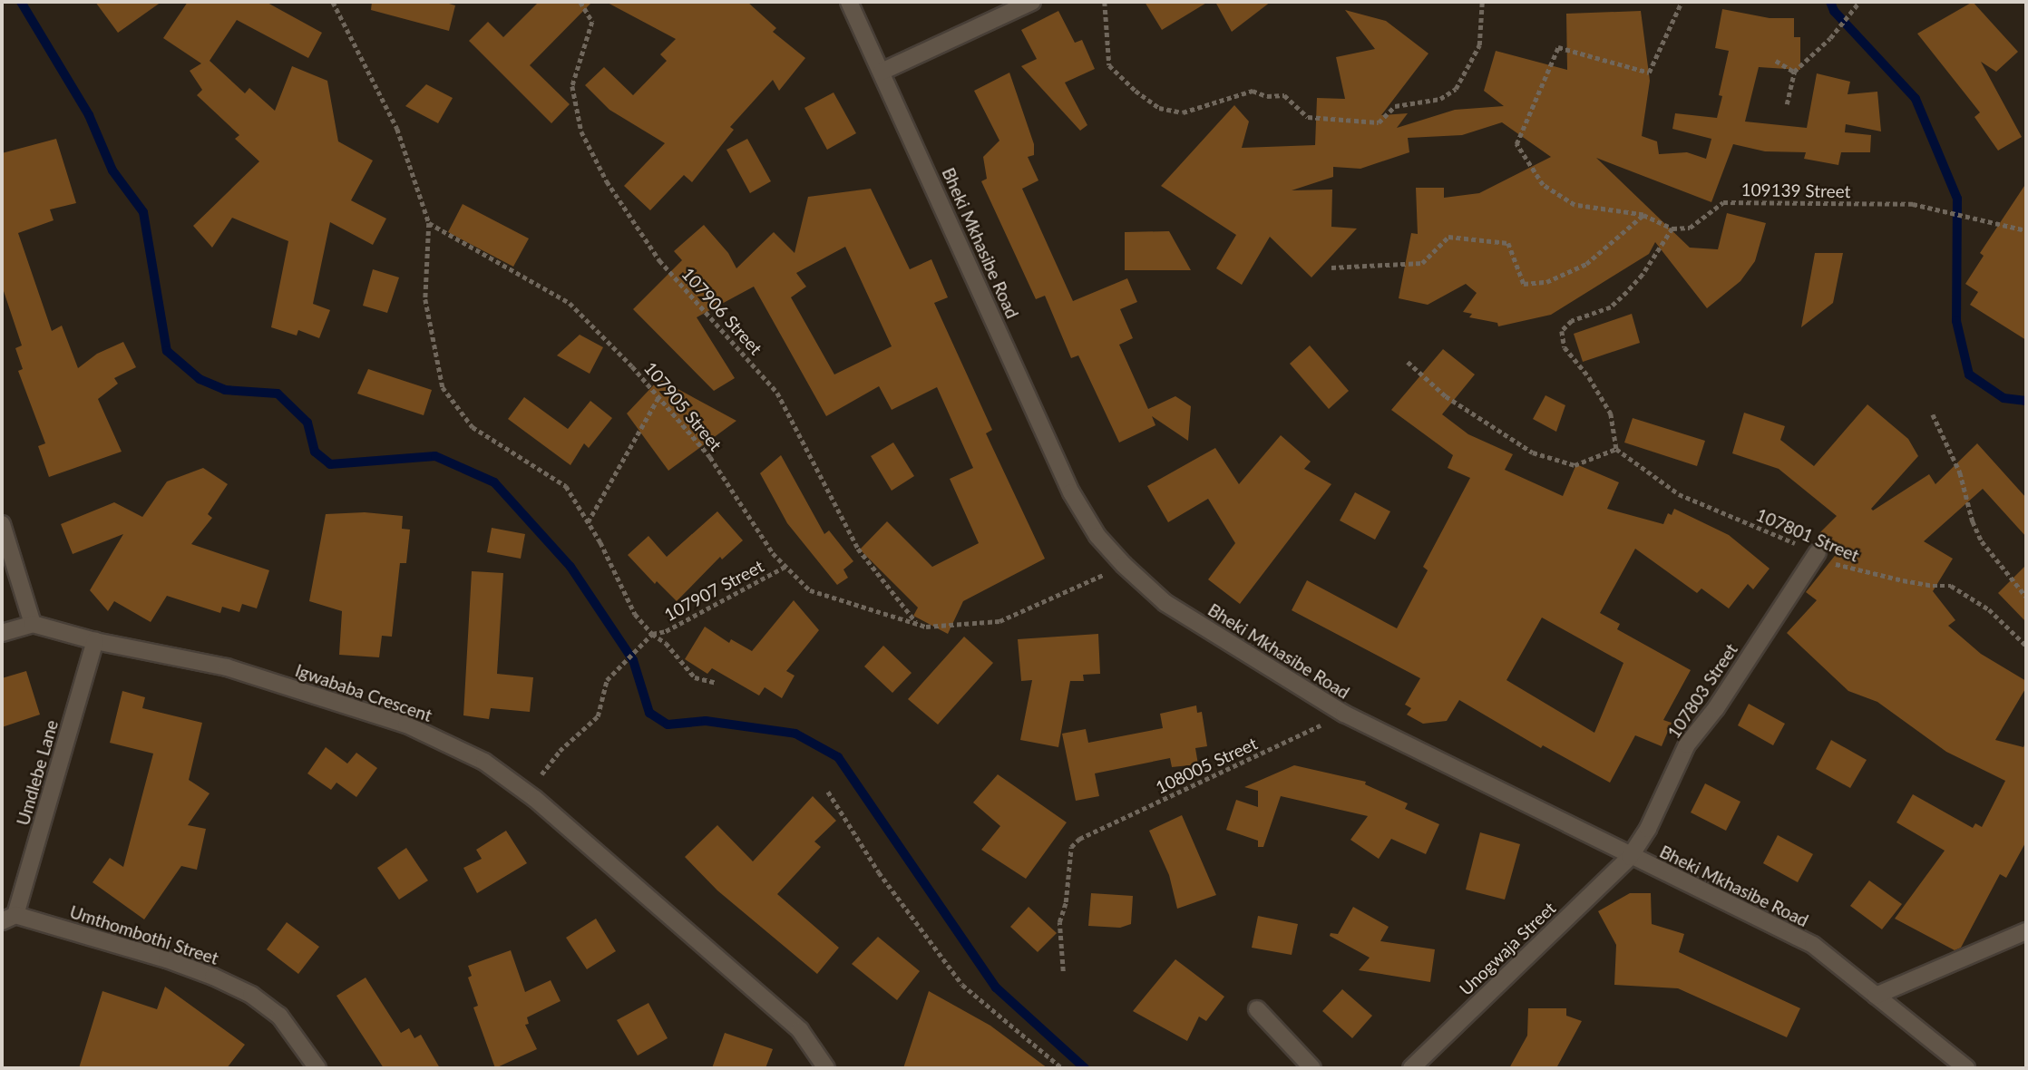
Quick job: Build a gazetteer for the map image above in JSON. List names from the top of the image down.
{
  "streets": {
    "street": [
      "Bheki Mkhasibe Road",
      "107803 Street",
      "Igwababa Crescent",
      "Umdlebe Lane",
      "Umthombothi Street",
      "Unogwaja Street"
    ],
    "path": [
      "109139 Street",
      "107906 Street",
      "107905 Street",
      "107801 Street",
      "107907 Street",
      "108005 Street"
    ]
  },
  "crossings": [
    ["Bheki Mkhasibe Road", "107905 Street"],
    ["Bheki Mkhasibe Road", "107803 Street"],
    ["Bheki Mkhasibe Road", "108005 Street"],
    ["Bheki Mkhasibe Road", "Unogwaja Street"],
    ["107906 Street", "107905 Street"],
    ["107905 Street", "107907 Street"],
    ["107801 Street", "107803 Street"],
    ["107803 Street", "Unogwaja Street"],
    ["Igwababa Crescent", "Umdlebe Lane"],
    ["Umdlebe Lane", "Umthombothi Street"]
  ]
}
